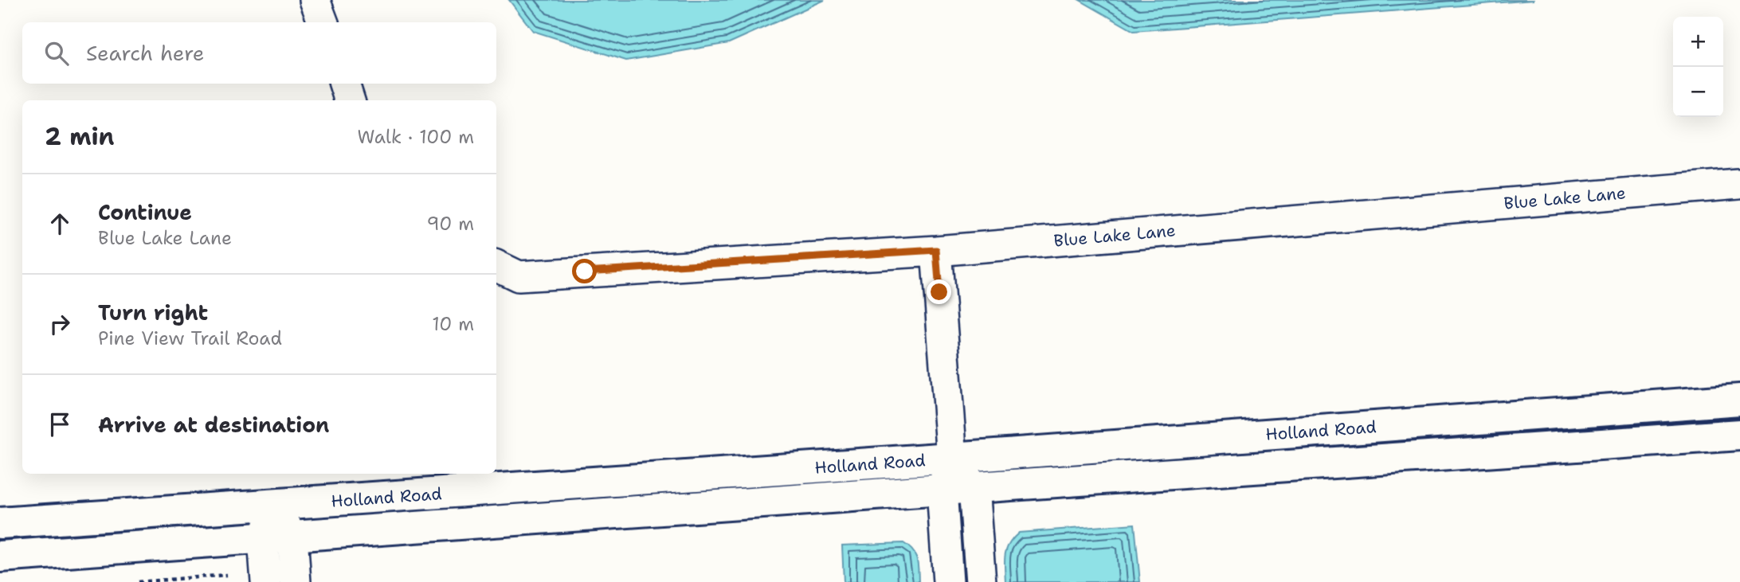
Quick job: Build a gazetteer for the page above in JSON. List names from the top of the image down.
{
  "streets": {
    "main road": ["Holland Road"],
    "street": ["Blue Lake Lane"]
  },
  "page": {
    "map_buttons": ["+", "−"],
    "search": "Search here",
    "heading": ["2 min", "Walk · 100 m"],
    "list": [
      ["Continue", "Blue Lake Lane", "90 m"],
      ["Turn right", "Pine View Trail Road", "10 m"],
      "Arrive at destination"
    ]
  }
}
